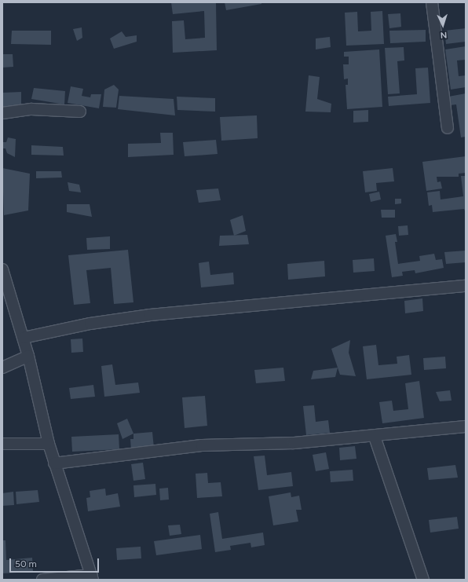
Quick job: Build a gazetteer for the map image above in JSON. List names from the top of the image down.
{
  "scale_bar": "50 m",
  "north": "bottom"
}
